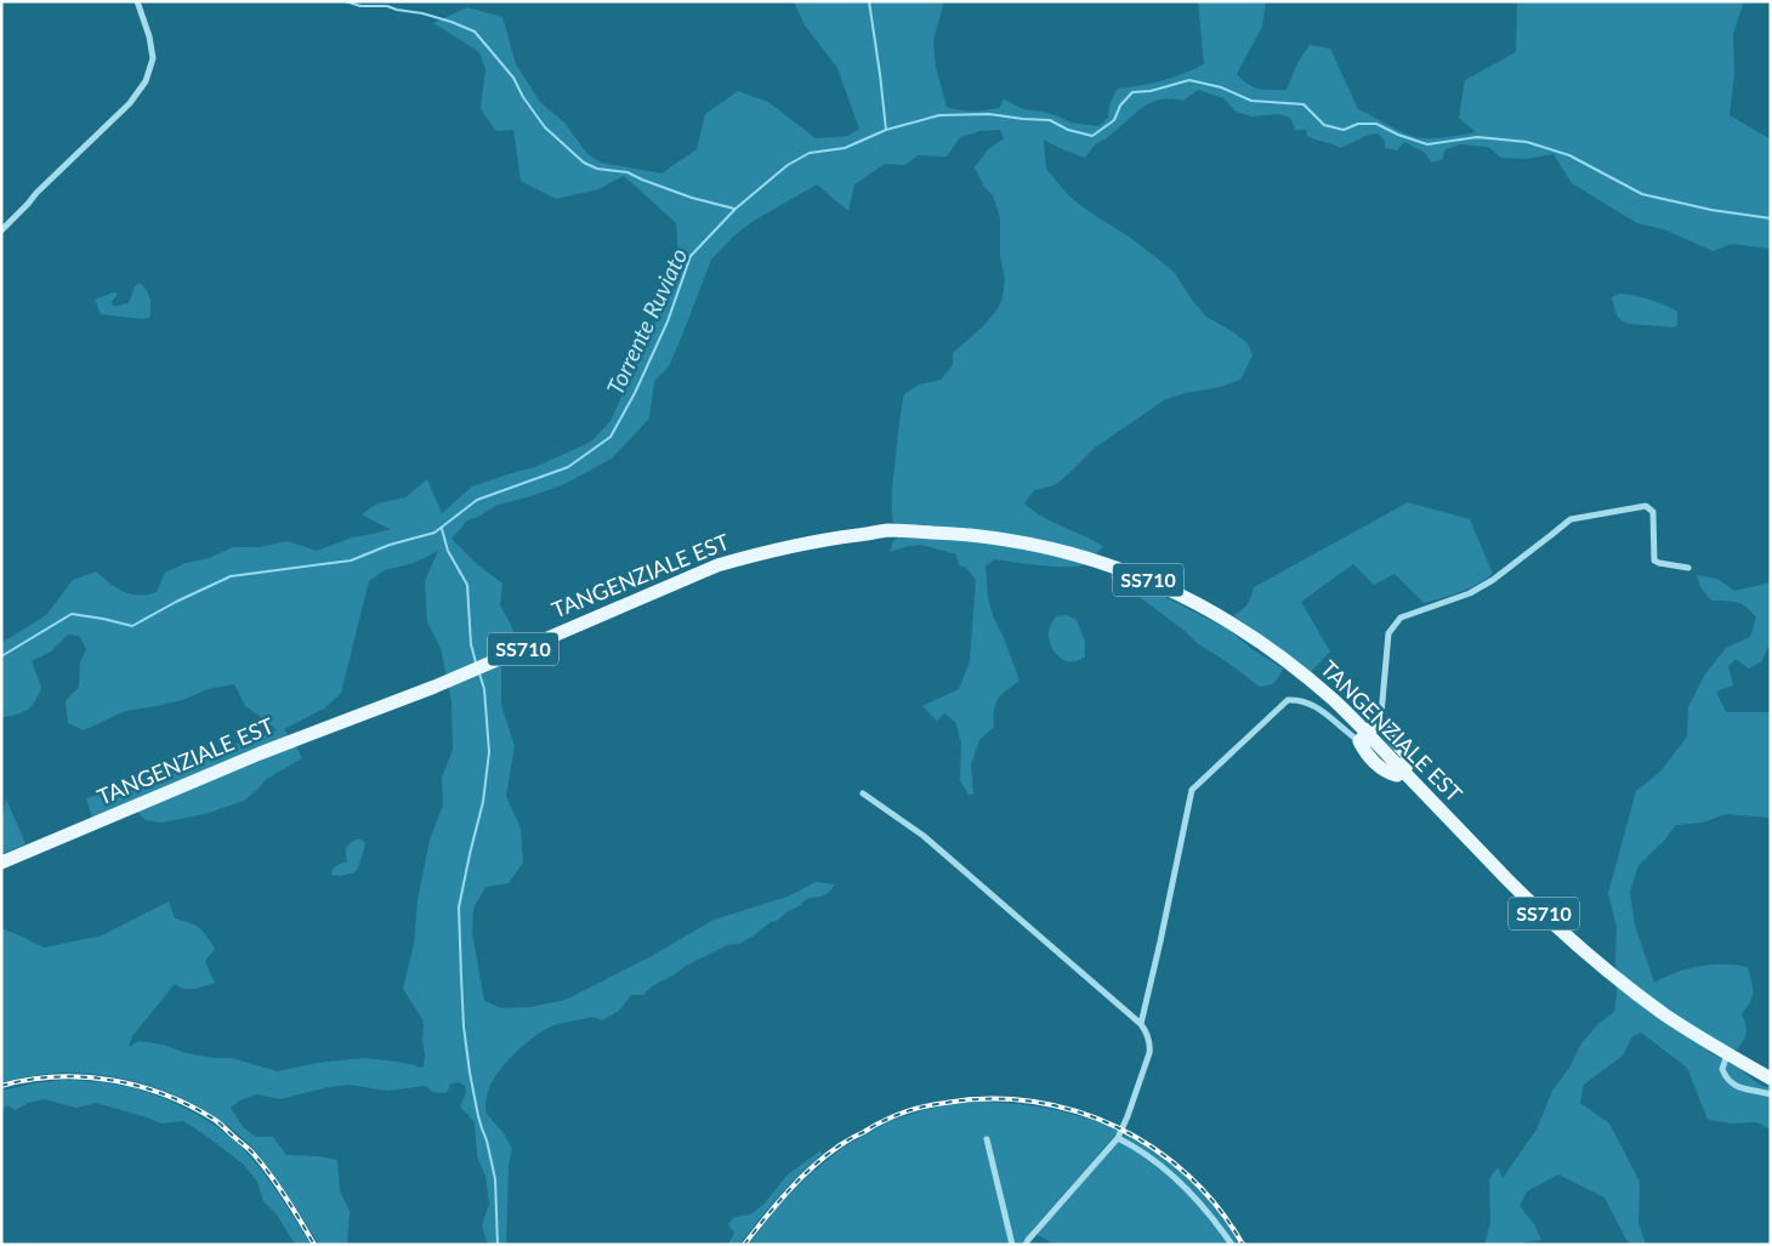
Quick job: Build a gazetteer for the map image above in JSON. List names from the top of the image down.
{
  "streets": {
    "main road": ["TANGENZIALE EST", "SS710"]
  },
  "water": ["Torrente Ruviato"]
}
